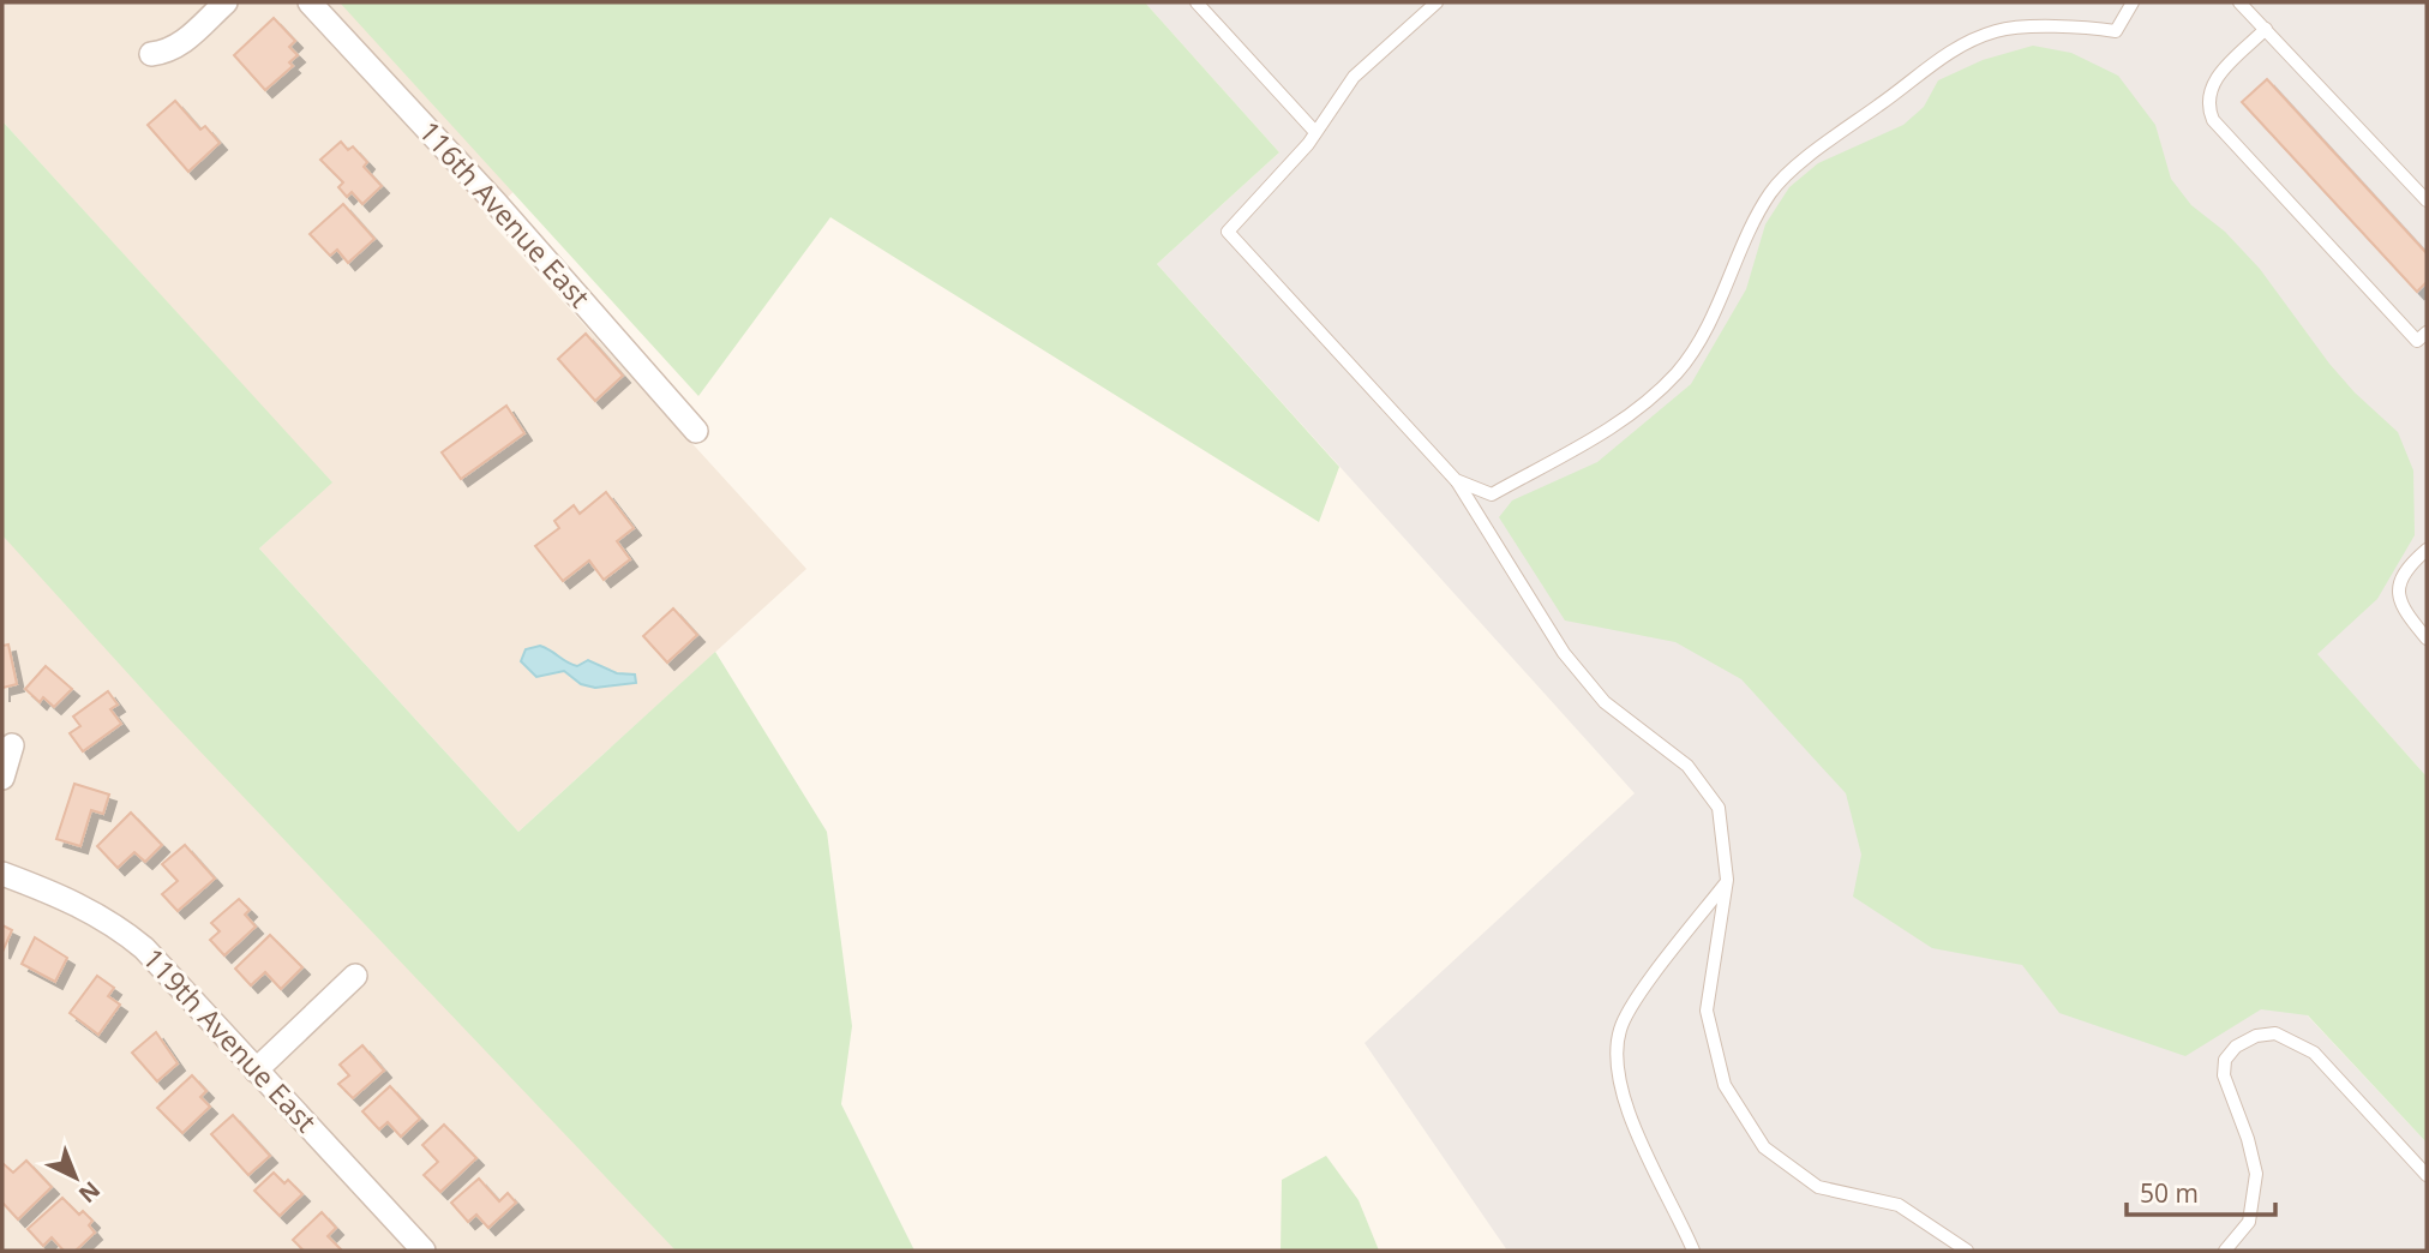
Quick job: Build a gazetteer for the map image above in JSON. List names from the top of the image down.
{
  "streets": {
    "street": ["116th Avenue East", "119th Avenue East"]
  },
  "scale_bar": "50 m",
  "north": "bottom right"
}
